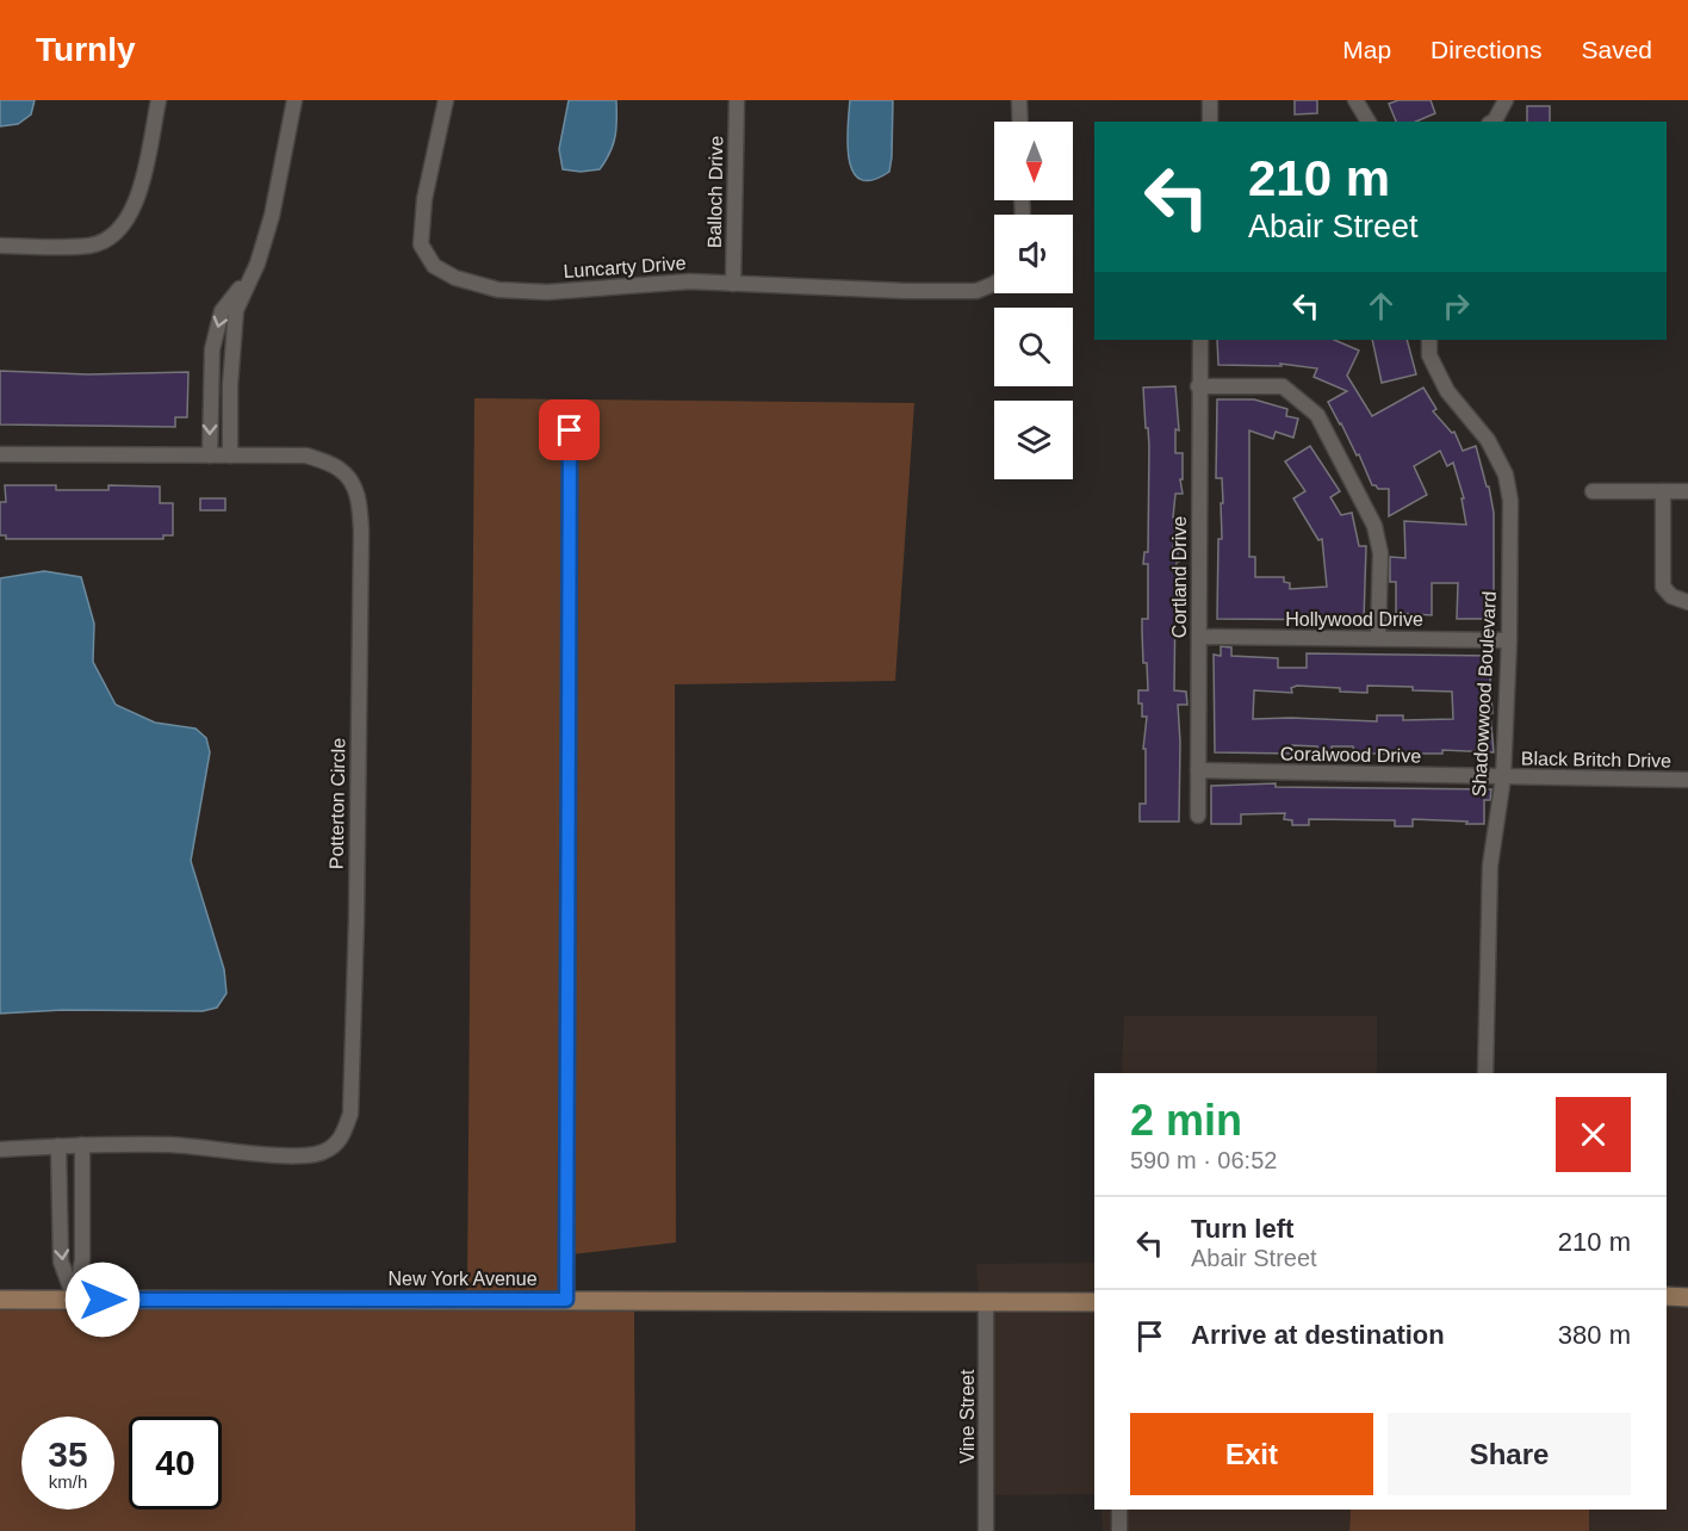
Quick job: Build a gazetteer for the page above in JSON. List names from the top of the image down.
{
  "streets": {
    "street": [
      "Balloch Drive",
      "Luncarty Drive",
      "Cortland Drive",
      "Hollywood Drive",
      "Shadowwood Boulevard",
      "Coralwood Drive",
      "Black Britch Drive",
      "Potterton Circle",
      "New York Avenue",
      "Vine Street"
    ]
  },
  "crossings": [
    ["Balloch Drive", "Luncarty Drive"],
    ["Cortland Drive", "Hollywood Drive"],
    ["Cortland Drive", "Coralwood Drive"],
    ["Hollywood Drive", "Shadowwood Boulevard"],
    ["Shadowwood Boulevard", "Coralwood Drive"],
    ["Shadowwood Boulevard", "Black Britch Drive"],
    ["Coralwood Drive", "Black Britch Drive"],
    ["New York Avenue", "Vine Street"]
  ],
  "north": "bottom",
  "page": {
    "header": "Turnly",
    "nav": ["Map", "Directions", "Saved"],
    "turn": ["210 m", "Abair Street"],
    "heading": ["2 min", "590 m · 06:52"],
    "list": [
      {
        "name": "Turn left",
        "note": "Abair Street",
        "value": "210 m"
      },
      {
        "name": "Arrive at destination",
        "value": "380 m"
      }
    ],
    "buttons": ["Exit", "Share"],
    "speed": "35 km/h",
    "limit": "40"
  }
}
